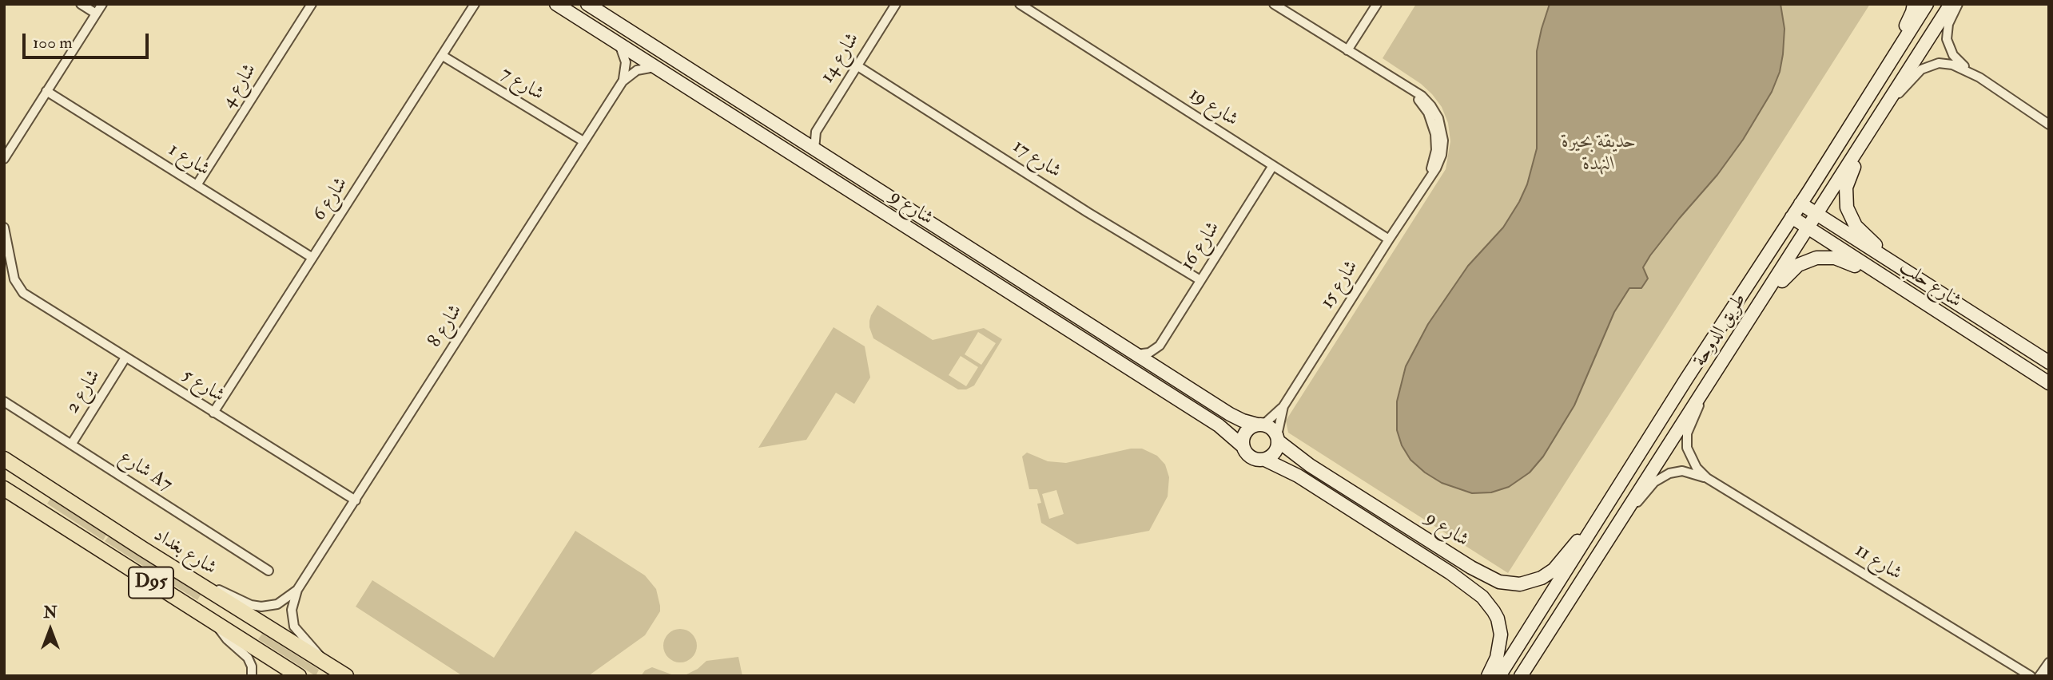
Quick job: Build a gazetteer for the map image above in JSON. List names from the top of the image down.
{
  "streets": {
    "main road": ["شارع بغداد", "D95"],
    "street": [
      "شارع 14",
      "شارع 7",
      "شارع 4",
      "شارع 19",
      "شارع 17",
      "شارع 1",
      "شارع 6",
      "شارع 9",
      "شارع 16",
      "شارع 15",
      "شارع حلب",
      "شارع 8",
      "طريق الدوحة",
      "شارع 5",
      "شارع 2",
      "شارع A7",
      "شارع 11"
    ]
  },
  "crossings": [
    ["شارع 14", "شارع 17"],
    ["شارع 14", "شارع 9"],
    ["شارع 7", "شارع 6"],
    ["شارع 7", "شارع 8"],
    ["شارع 4", "شارع 1"],
    ["شارع 19", "شارع 16"],
    ["شارع 19", "شارع 15"],
    ["شارع 17", "شارع 16"],
    ["شارع 1", "شارع 6"],
    ["شارع 6", "شارع 5"],
    ["شارع 9", "شارع 16"],
    ["شارع 9", "شارع 15"],
    ["شارع 9", "شارع 8"],
    ["شارع 9", "طريق الدوحة"],
    ["شارع حلب", "طريق الدوحة"],
    ["شارع 8", "شارع 5"],
    ["شارع 8", "شارع بغداد"],
    ["طريق الدوحة", "شارع 11"],
    ["شارع 5", "شارع 2"],
    ["شارع 2", "شارع A7"]
  ],
  "parks": ["حديقة بحيرة النهدة"],
  "scale_bar": "100 m",
  "north": "top"
}
